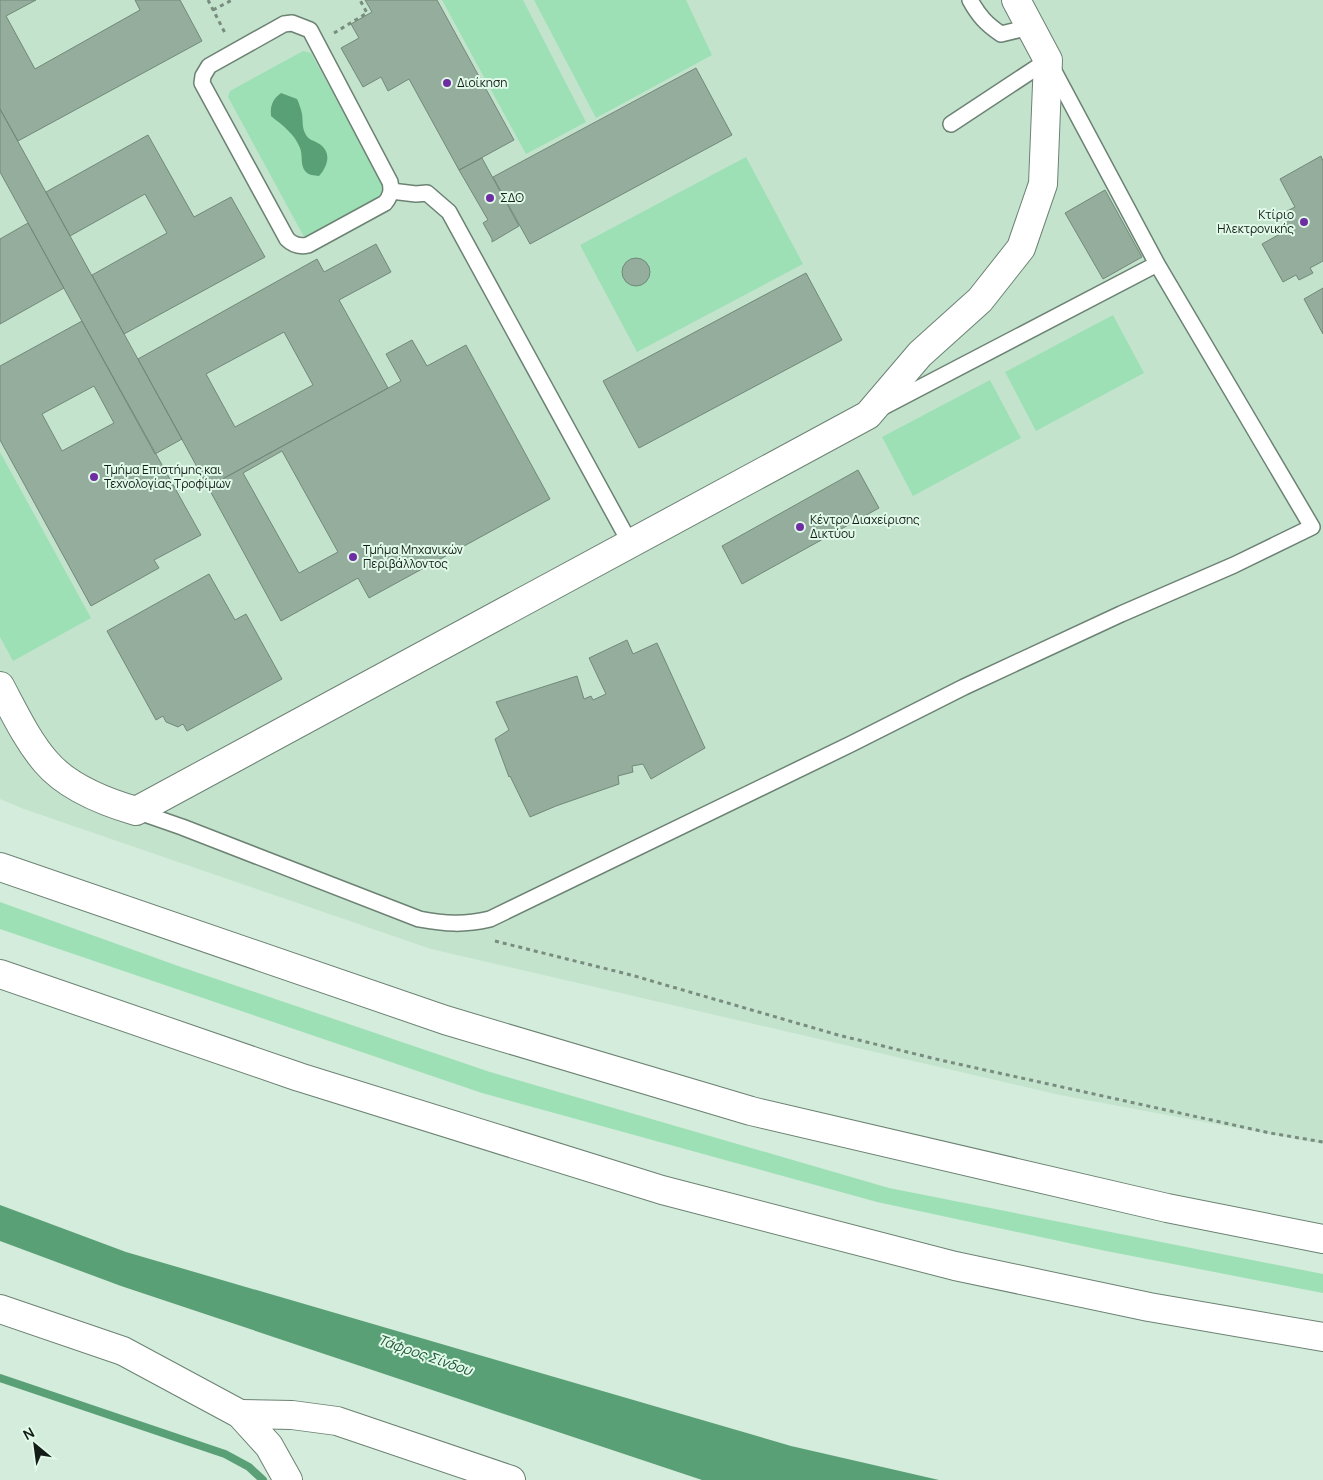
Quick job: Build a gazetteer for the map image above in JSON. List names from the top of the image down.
{
  "water": ["Τάφρος Σίνδου"],
  "places": [
    "Διοίκηση",
    "ΣΔΟ",
    "Κτίριο Ηλεκτρονικής",
    "Τμήμα Επιστήμης και Τεχνολογίας Τροφίμων",
    "Κέντρο Διαχείρισης Δικτύου",
    "Τμήμα Μηχανικών Περιβάλλοντος"
  ],
  "north": "top left"
}
